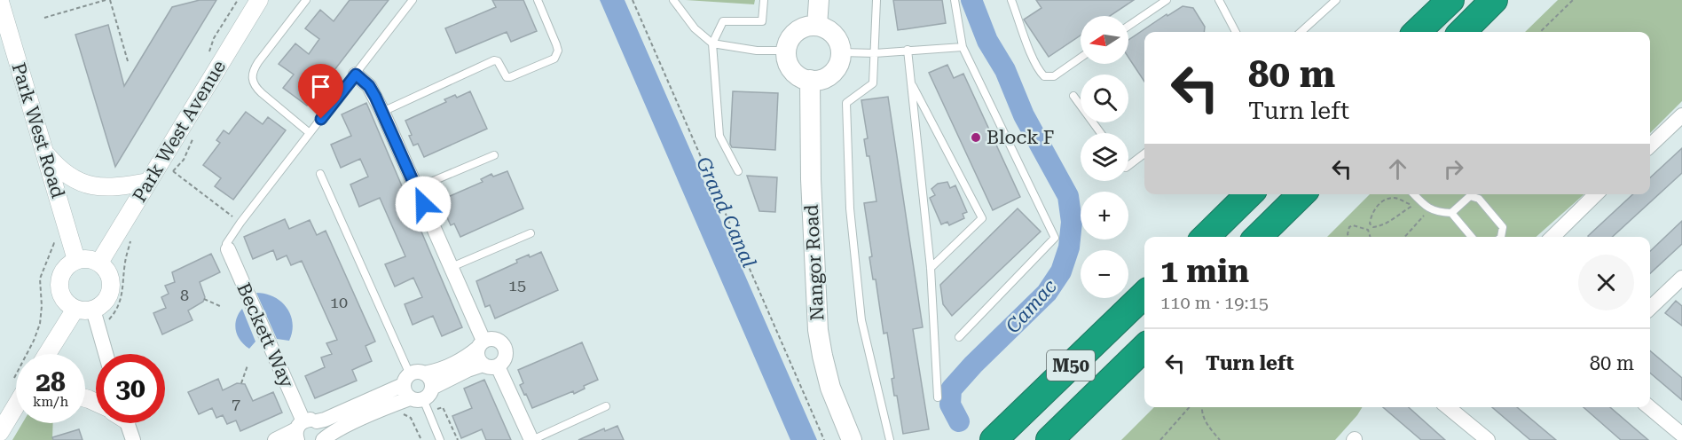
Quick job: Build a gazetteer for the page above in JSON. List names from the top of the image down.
{
  "streets": {
    "highway": ["M50"],
    "main road": ["Nangor Road"],
    "street": ["Park West Road", "Park West Avenue", "Beckett Way"]
  },
  "crossings": [
    ["Park West Road", "Park West Avenue"]
  ],
  "water": ["Grand Canal", "Camac"],
  "places": ["Block F"],
  "house_numbers": [
    "15",
    "8",
    "10",
    "7"
  ],
  "north": "left",
  "page": {
    "map_buttons": ["+", "−"],
    "turn": ["80 m", "Turn left"],
    "heading": ["1 min", "110 m · 19:15"],
    "list": [
      {
        "name": "Turn left",
        "value": "80 m"
      }
    ],
    "speed": "28 km/h",
    "limit": "30"
  }
}
